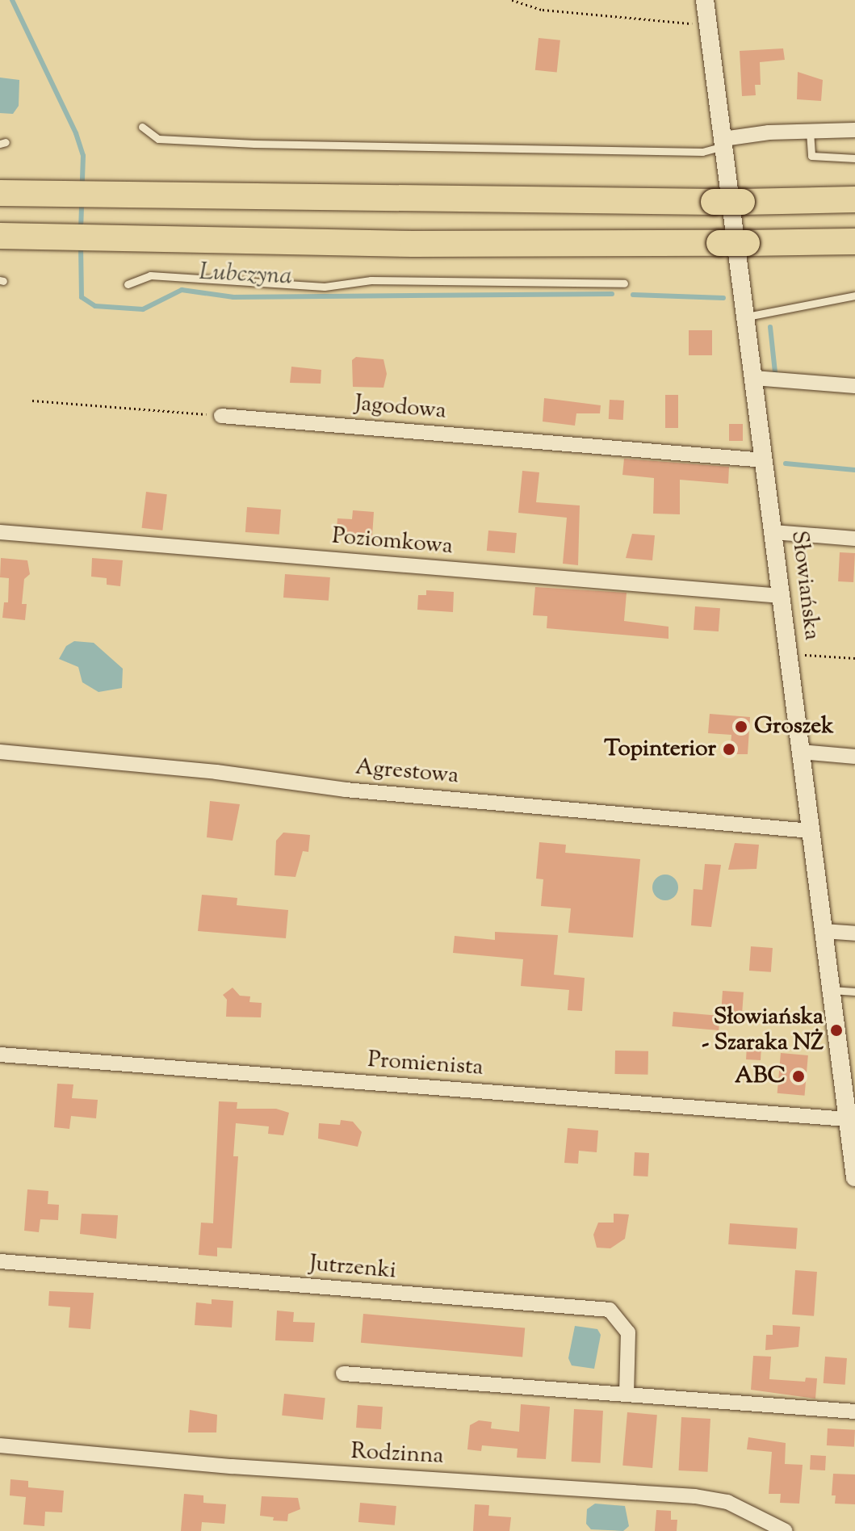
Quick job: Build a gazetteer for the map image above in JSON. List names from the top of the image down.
{
  "streets": {
    "street": [
      "Jagodowa",
      "Poziomkowa",
      "Słowiańska",
      "Agrestowa",
      "Promienista",
      "Jutrzenki",
      "Rodzinna"
    ]
  },
  "crossings": [
    ["Jagodowa", "Słowiańska"],
    ["Poziomkowa", "Słowiańska"],
    ["Słowiańska", "Agrestowa"],
    ["Słowiańska", "Promienista"]
  ],
  "water": ["Lubczyna"],
  "places": [
    "Groszek",
    "Topinterior",
    "Słowiańska - Szaraka NŻ",
    "ABC"
  ]
}
